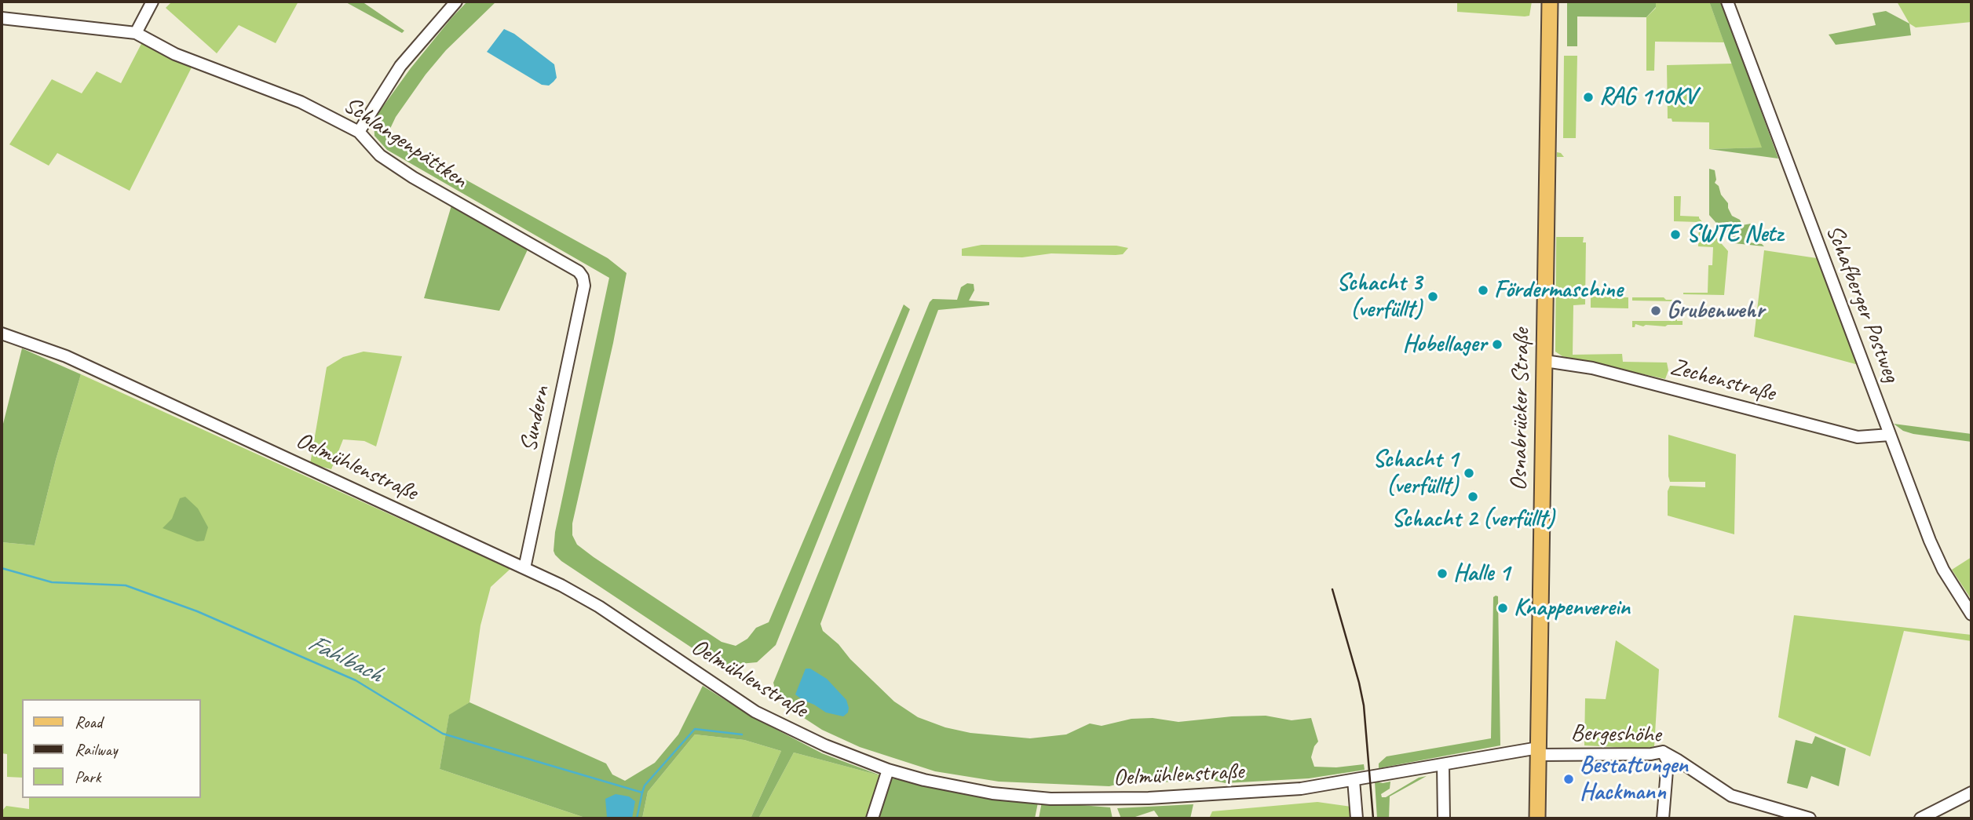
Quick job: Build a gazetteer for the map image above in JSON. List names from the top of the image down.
{
  "streets": {
    "main road": ["Osnabrücker Straße"],
    "street": [
      "Schlangenpättken",
      "Schafberger Postweg",
      "Zechenstraße",
      "Sundern",
      "Oelmühlenstraße",
      "Bergeshöhe"
    ]
  },
  "crossings": [
    ["Schlangenpättken", "Sundern"],
    ["Schafberger Postweg", "Zechenstraße"],
    ["Zechenstraße", "Osnabrücker Straße"],
    ["Osnabrücker Straße", "Oelmühlenstraße"],
    ["Osnabrücker Straße", "Bergeshöhe"],
    ["Sundern", "Oelmühlenstraße"],
    ["Oelmühlenstraße", "Bergeshöhe"]
  ],
  "water": ["Fahlbach"],
  "places": [
    "RAG 110KV",
    "SWTE Netz",
    "Fördermaschine",
    "Schacht 3 (verfüllt)",
    "Grubenwehr",
    "Hobellager",
    "Schacht 1 (verfüllt)",
    "Schacht 2 (verfüllt)",
    "Halle 1",
    "Knappenverein",
    "Bestattungen Hackmann"
  ],
  "legend": ["Road", "Railway", "Park"]
}
